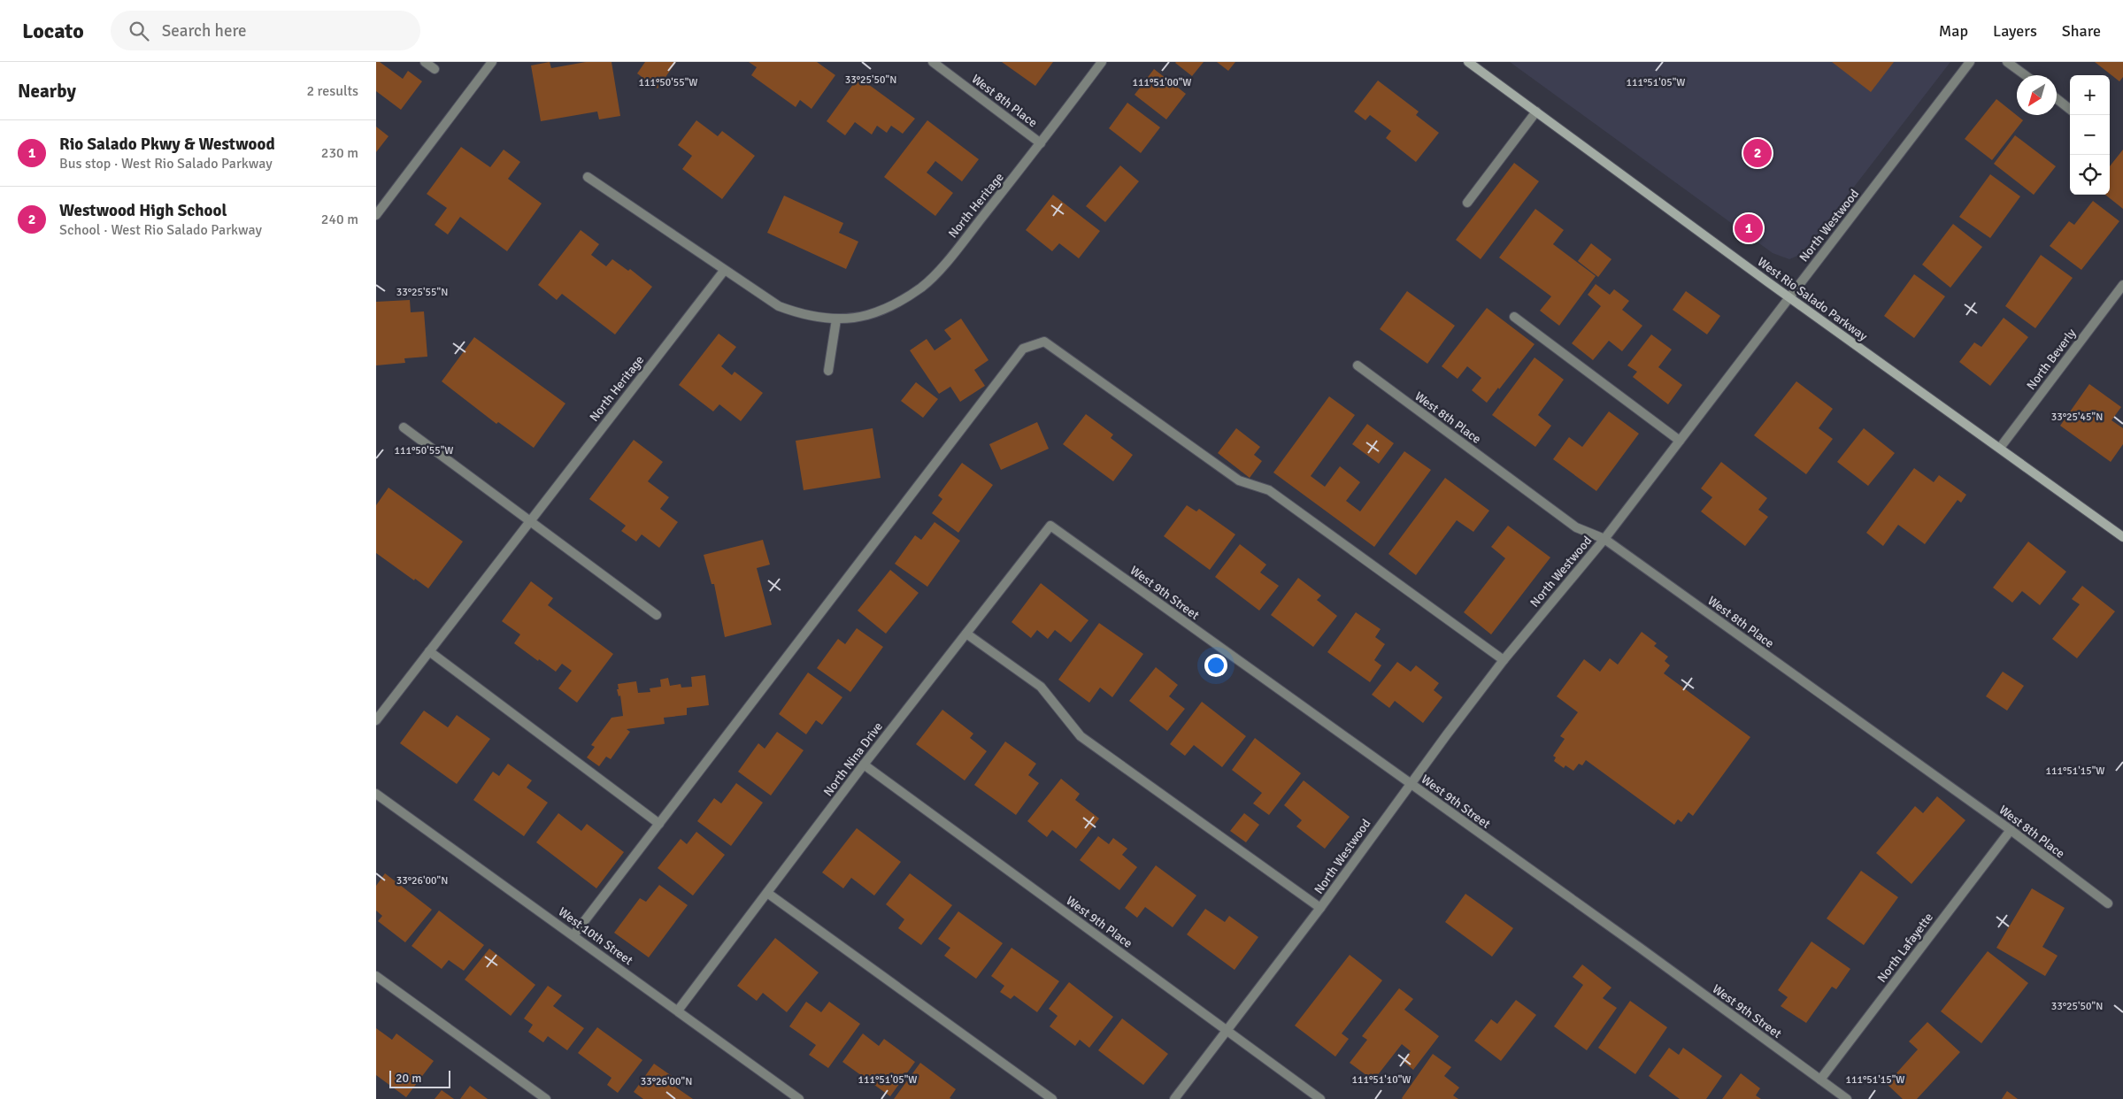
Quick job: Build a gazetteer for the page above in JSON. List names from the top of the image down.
{
  "streets": {
    "main road": ["West Rio Salado Parkway"],
    "street": [
      "West 8th Place",
      "North Heritage",
      "North Westwood",
      "North Beverly",
      "West 9th Street",
      "North Nina Drive",
      "West 9th Place",
      "West 10th Street",
      "North Lafayette"
    ]
  },
  "crossings": [
    ["West 8th Place", "North Heritage"],
    ["West 8th Place", "North Westwood"],
    ["West 8th Place", "North Lafayette"],
    ["North Westwood", "West Rio Salado Parkway"],
    ["North Westwood", "West 9th Street"],
    ["North Westwood", "West 9th Place"],
    ["West Rio Salado Parkway", "North Beverly"],
    ["West 9th Street", "North Nina Drive"],
    ["West 9th Street", "North Lafayette"],
    ["North Nina Drive", "West 9th Place"],
    ["North Nina Drive", "West 10th Street"]
  ],
  "scale_bar": "20 m",
  "north": "bottom left",
  "page": {
    "header": "Locato",
    "search": "Search here",
    "nav": ["Map", "Layers", "Share"],
    "heading": ["Nearby", "2 results"],
    "map_buttons": ["+", "−"],
    "list": [
      {
        "mark": "1",
        "name": "Rio Salado Pkwy & Westwood",
        "note": "Bus stop · West Rio Salado Parkway",
        "value": "230 m"
      },
      {
        "mark": "2",
        "name": "Westwood High School",
        "note": "School · West Rio Salado Parkway",
        "value": "240 m"
      }
    ],
    "pins": ["2", "1"],
    "scale": "20 m"
  },
  "coordinates": [
    "33°25'50\"N",
    "111°50'55\"W",
    "111°51'00\"W",
    "111°51'05\"W",
    "33°25'55\"N",
    "33°25'45\"N",
    "111°51'15\"W",
    "33°26'00\"N",
    "111°51'10\"W"
  ]
}
